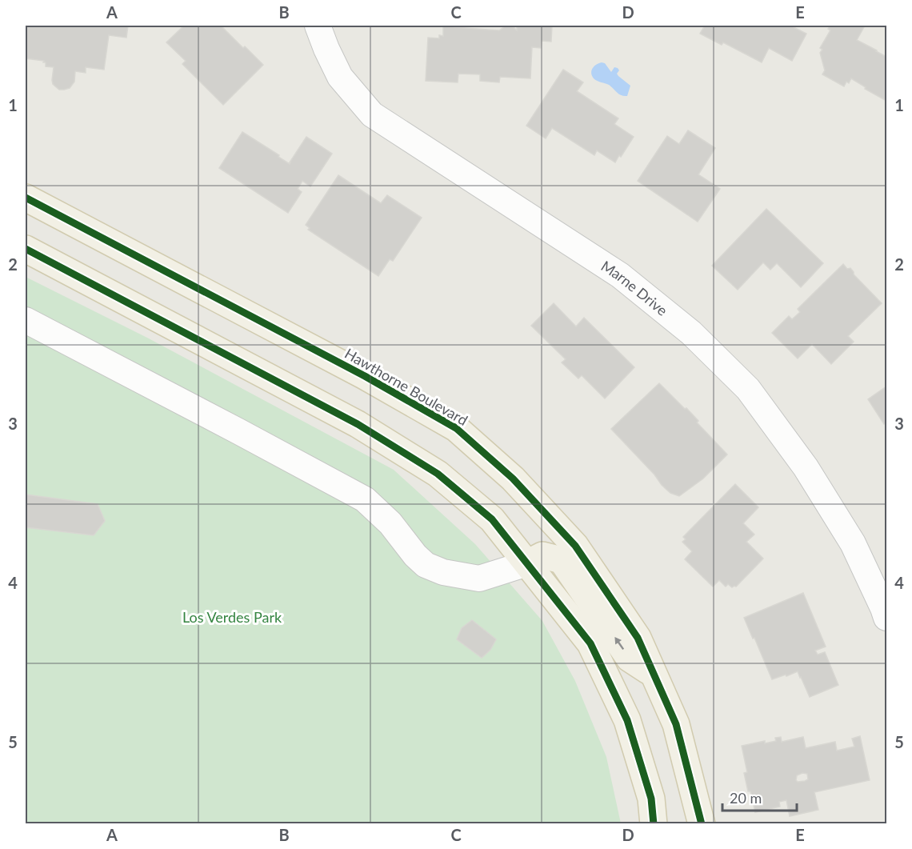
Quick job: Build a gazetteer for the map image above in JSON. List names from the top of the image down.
{
  "streets": {
    "main road": ["Hawthorne Boulevard"],
    "street": ["Marne Drive"]
  },
  "parks": ["Los Verdes Park"],
  "scale_bar": "20 m",
  "grid": {
    "columns": [
      "A",
      "B",
      "C",
      "D",
      "E"
    ],
    "rows": [
      "1",
      "2",
      "3",
      "4",
      "5"
    ]
  }
}
